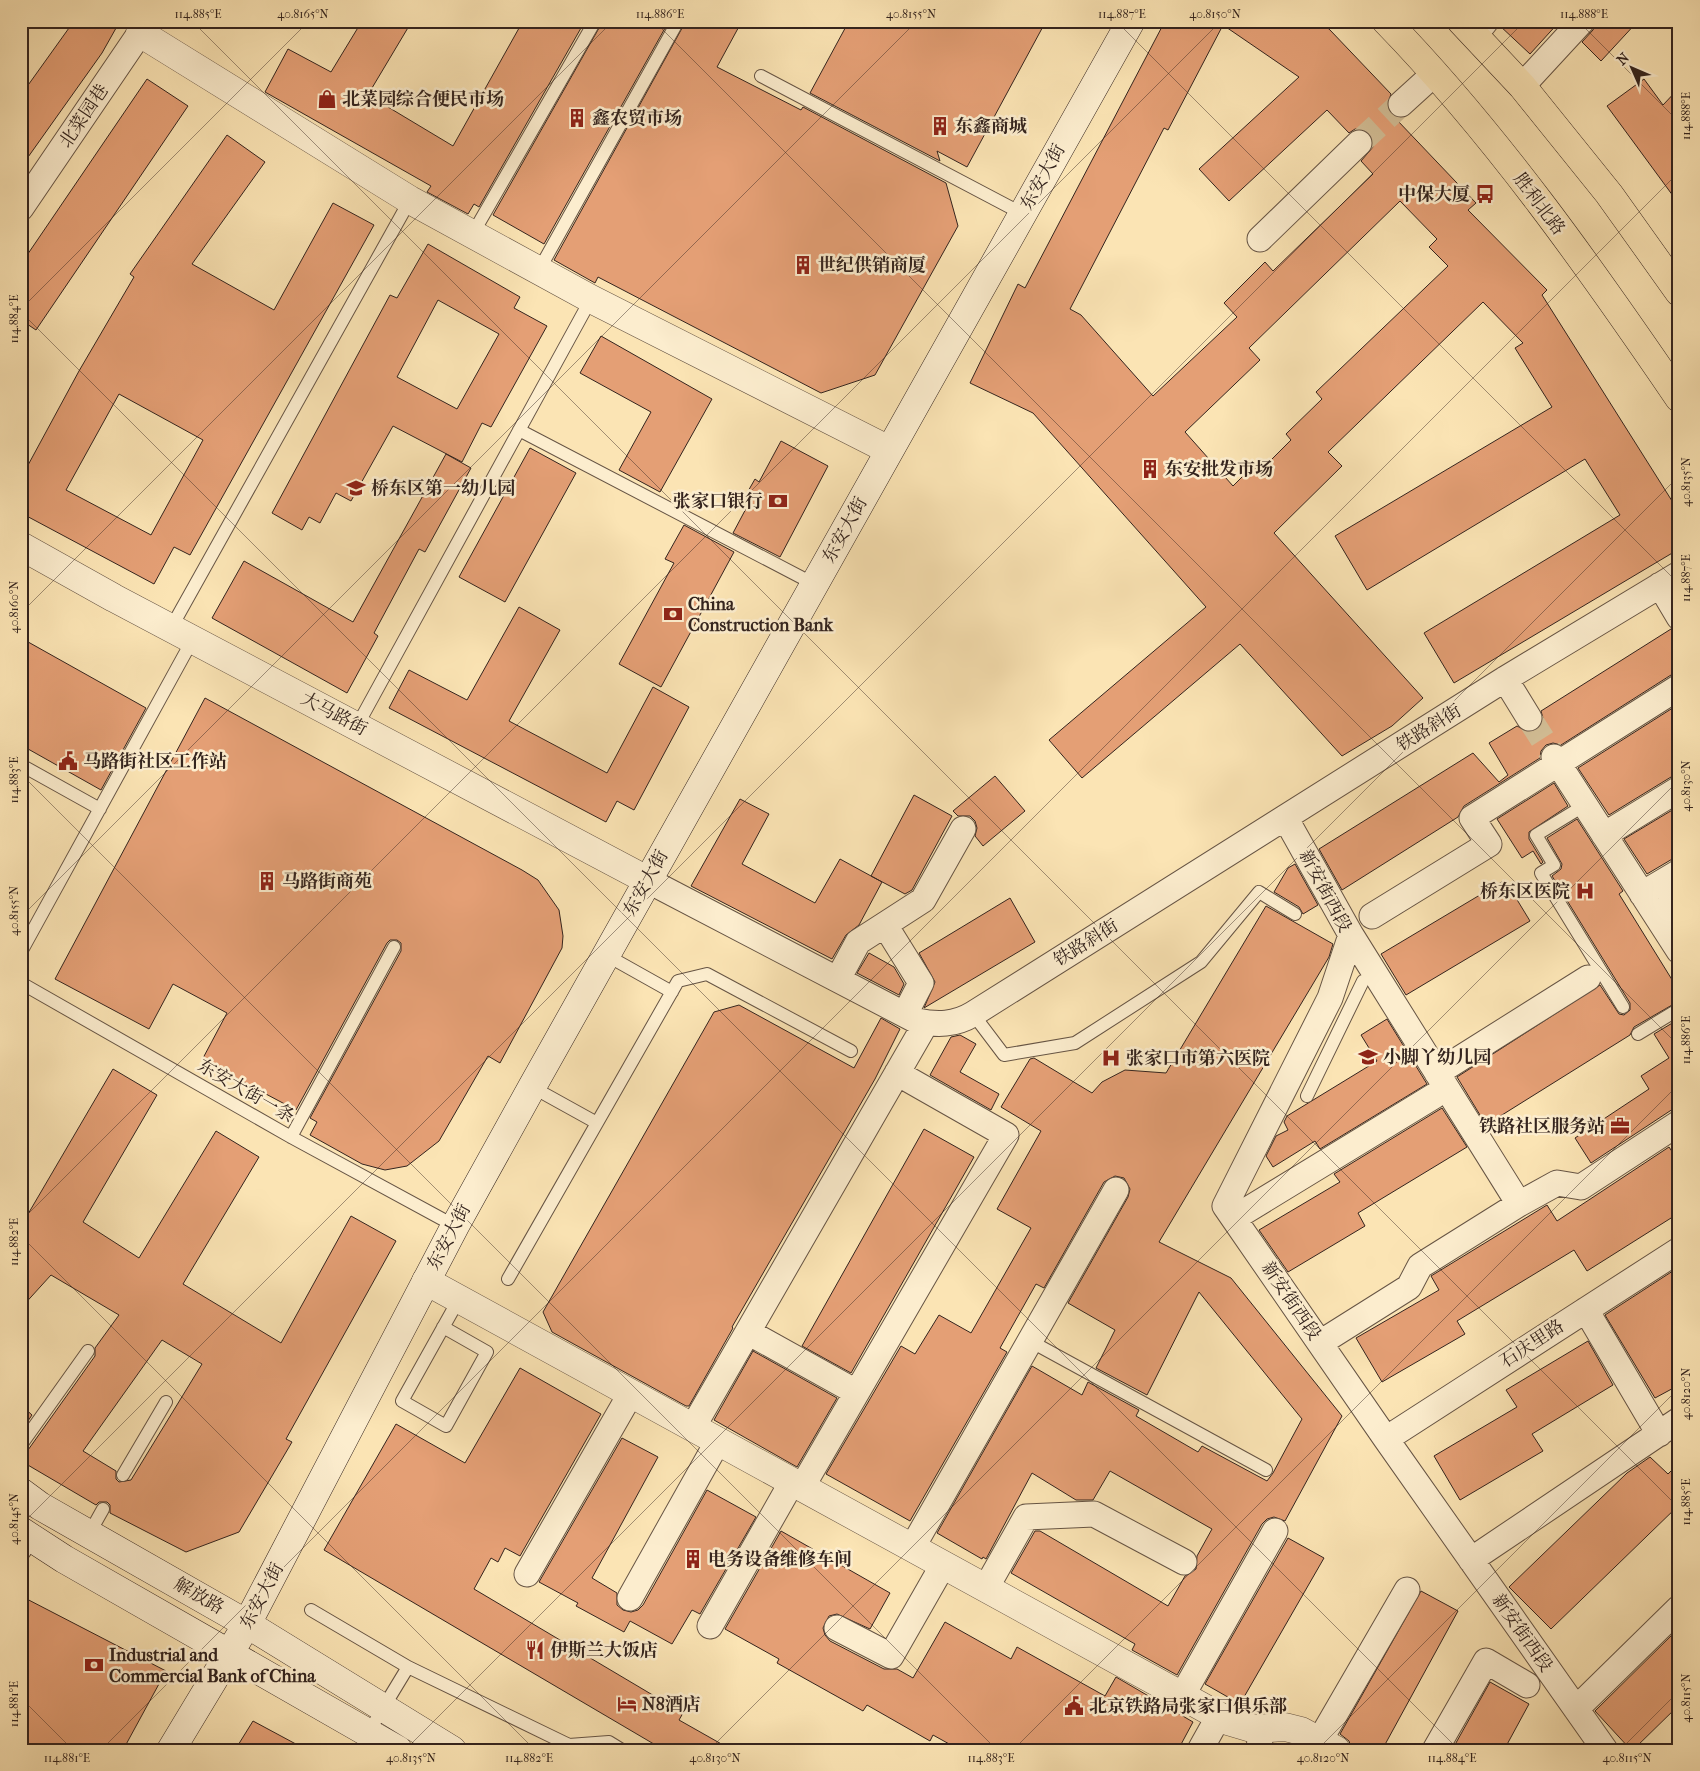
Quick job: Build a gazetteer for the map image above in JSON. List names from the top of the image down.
{
  "streets": {
    "highway": ["胜利北路"],
    "main road": ["东安大街", "大马路街", "解放路"],
    "street": [
      "北菜园巷",
      "铁路斜街",
      "新安街西段",
      "石庆里路"
    ],
    "lane": ["东安大街一条"]
  },
  "crossings": [
    ["东安大街", "大马路街"],
    ["东安大街", "铁路斜街"],
    ["东安大街", "东安大街一条"],
    ["东安大街", "解放路"],
    ["大马路街", "铁路斜街"],
    ["铁路斜街", "新安街西段"],
    ["新安街西段", "石庆里路"]
  ],
  "places": {
    "shop": ["北菜园综合便民市场"],
    "building": [
      "鑫农贸市场",
      "东鑫商城",
      "世纪供销商厦",
      "东安批发市场",
      "马路街商苑",
      "电务设备维修车间"
    ],
    "bus stop": ["中保大厦"],
    "school or university": ["桥东区第一幼儿园", "小脚丫幼儿园"],
    "bank": ["张家口银行", "China Construction Bank", "Industrial and Commercial Bank of China"],
    "public building": ["马路街社区工作站", "北京铁路局张家口俱乐部"],
    "hospital": ["桥东区医院", "张家口市第六医院"],
    "office": ["铁路社区服务站"],
    "restaurant": ["伊斯兰大饭店"],
    "hotel": ["N8酒店"]
  },
  "north": "top left",
  "coordinates": [
    "114.885°E",
    "40.8165°N",
    "114.886°E",
    "40.8155°N",
    "114.887°E",
    "40.8150°N",
    "114.888°E",
    "114.884°E",
    "40.8135°N",
    "40.8160°N",
    "114.883°E",
    "40.8130°N",
    "114.882°E",
    "40.8120°N",
    "40.8145°N",
    "40.8115°N",
    "114.881°E"
  ]
}
